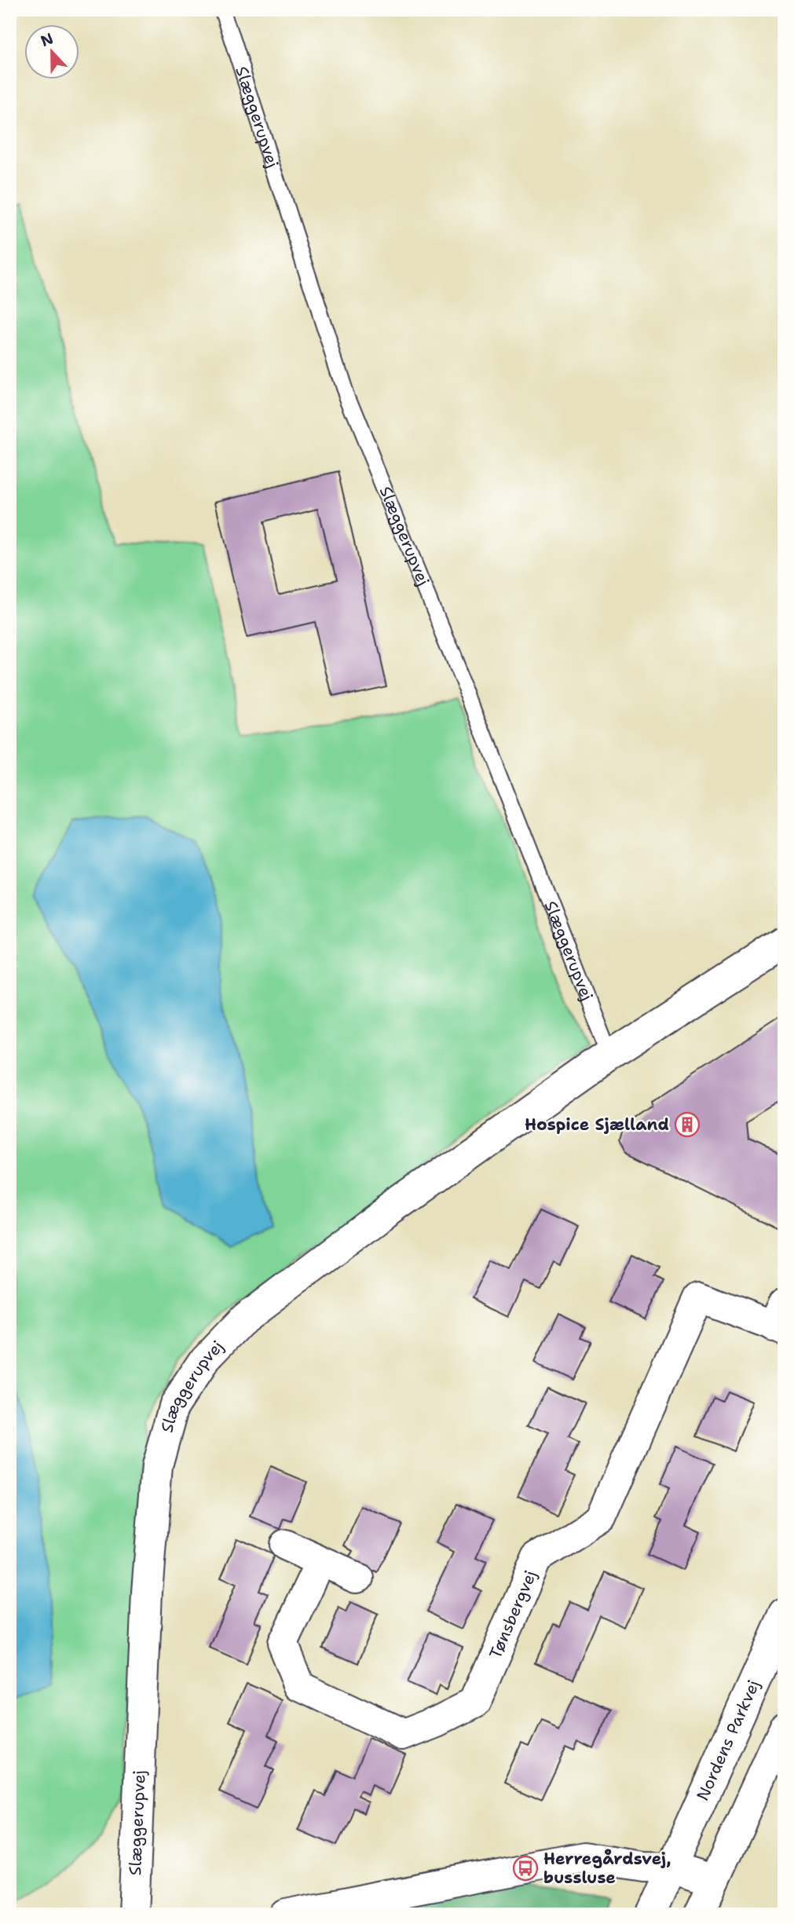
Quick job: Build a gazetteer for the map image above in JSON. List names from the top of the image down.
{
  "streets": {
    "street": ["Slæggerupvej", "Tønsbergvej", "Nordens Parkvej"]
  },
  "places": {
    "building": ["Hospice Sjælland"],
    "bus stop": ["Herregårdsvej, bussluse"]
  },
  "north": "top"
}
